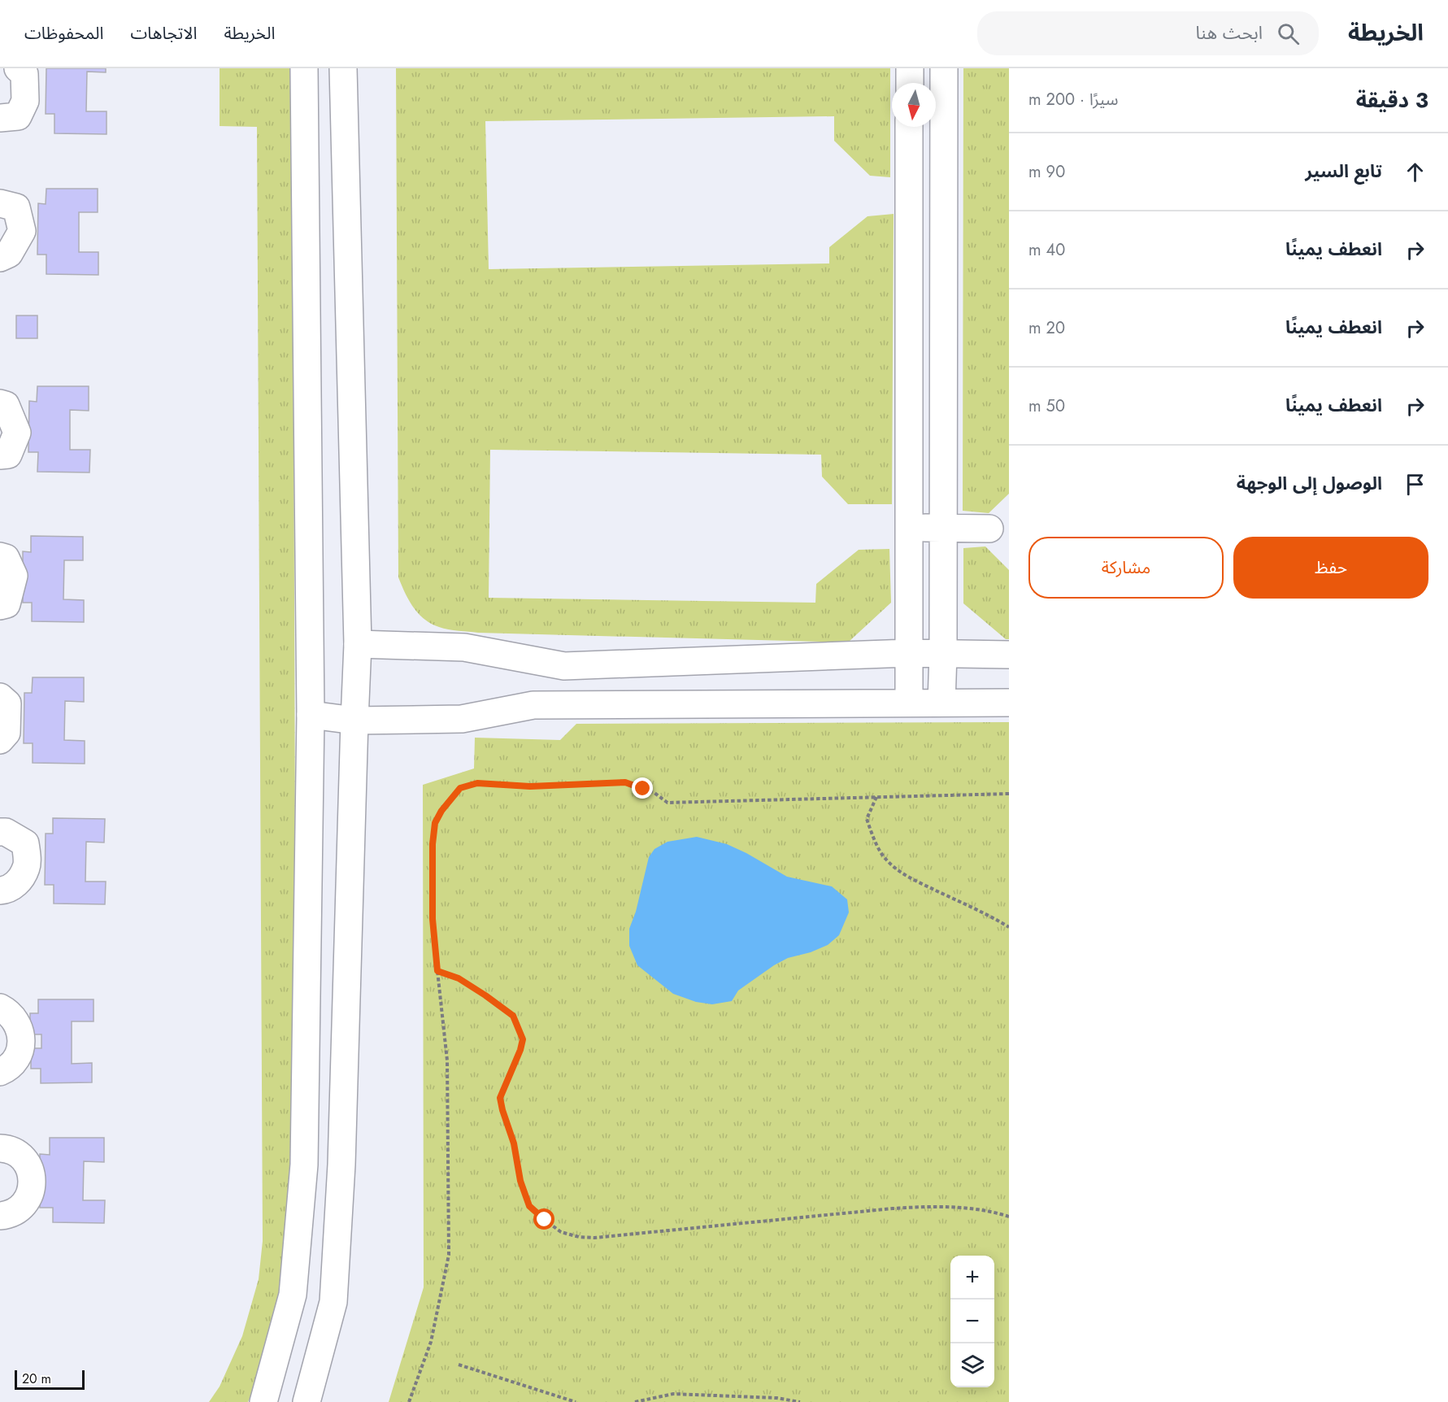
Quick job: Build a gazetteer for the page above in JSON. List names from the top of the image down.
{
  "scale_bar": "20 m",
  "north": "bottom",
  "page": {
    "header": "الخريطة",
    "search": "ابحث هنا",
    "nav": ["الخريطة", "الاتجاهات", "المحفوظات"],
    "heading": ["3 دقيقة", "سيرًا · 200 m"],
    "list": [
      ["تابع السير", "90 m"],
      ["انعطف يمينًا", "40 m"],
      ["انعطف يمينًا", "20 m"],
      ["انعطف يمينًا", "50 m"],
      "الوصول إلى الوجهة"
    ],
    "buttons": ["حفظ", "مشاركة"],
    "map_buttons": ["+", "−"],
    "scale": "20 m"
  }
}
